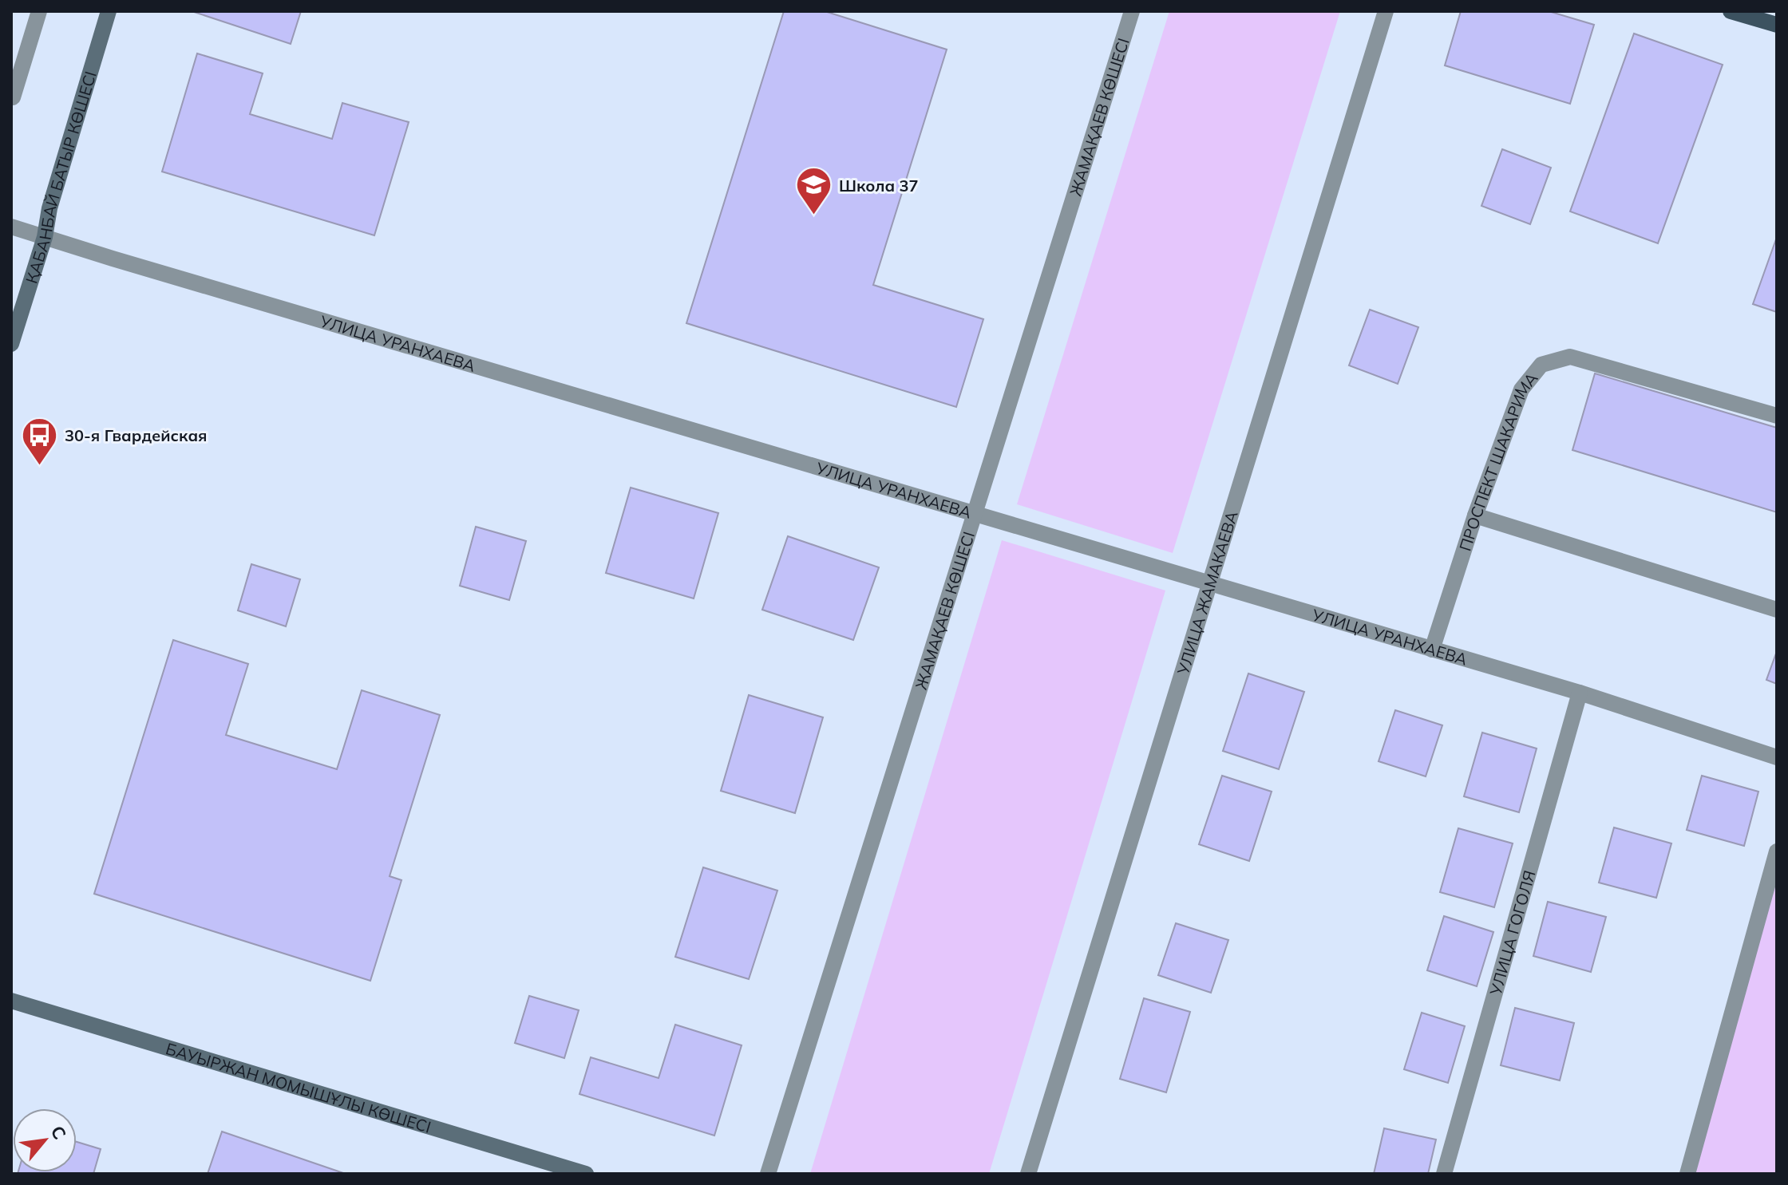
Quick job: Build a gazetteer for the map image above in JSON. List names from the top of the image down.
{
  "streets": {
    "street": [
      "ЖАМАҚАЕВ КӨШЕСІ",
      "ҚАБАНБАЙ БАТЫР КӨШЕСІ",
      "УЛИЦА УРАНХАЕВА",
      "ПРОСПЕКТ ШАКАРИМА",
      "УЛИЦА ЖАМАКАЕВА",
      "УЛИЦА ГОГОЛЯ",
      "БАУЫРЖАН МОМЫШҰЛЫ КӨШЕСІ"
    ]
  },
  "crossings": [
    ["ЖАМАҚАЕВ КӨШЕСІ", "УЛИЦА УРАНХАЕВА"],
    ["ҚАБАНБАЙ БАТЫР КӨШЕСІ", "УЛИЦА УРАНХАЕВА"],
    ["УЛИЦА УРАНХАЕВА", "ПРОСПЕКТ ШАКАРИМА"],
    ["УЛИЦА УРАНХАЕВА", "УЛИЦА ЖАМАКАЕВА"],
    ["УЛИЦА УРАНХАЕВА", "УЛИЦА ГОГОЛЯ"]
  ],
  "places": {
    "school or university": ["Школа 37"],
    "bus stop": ["30-я Гвардейская"]
  },
  "north": "top right"
}
